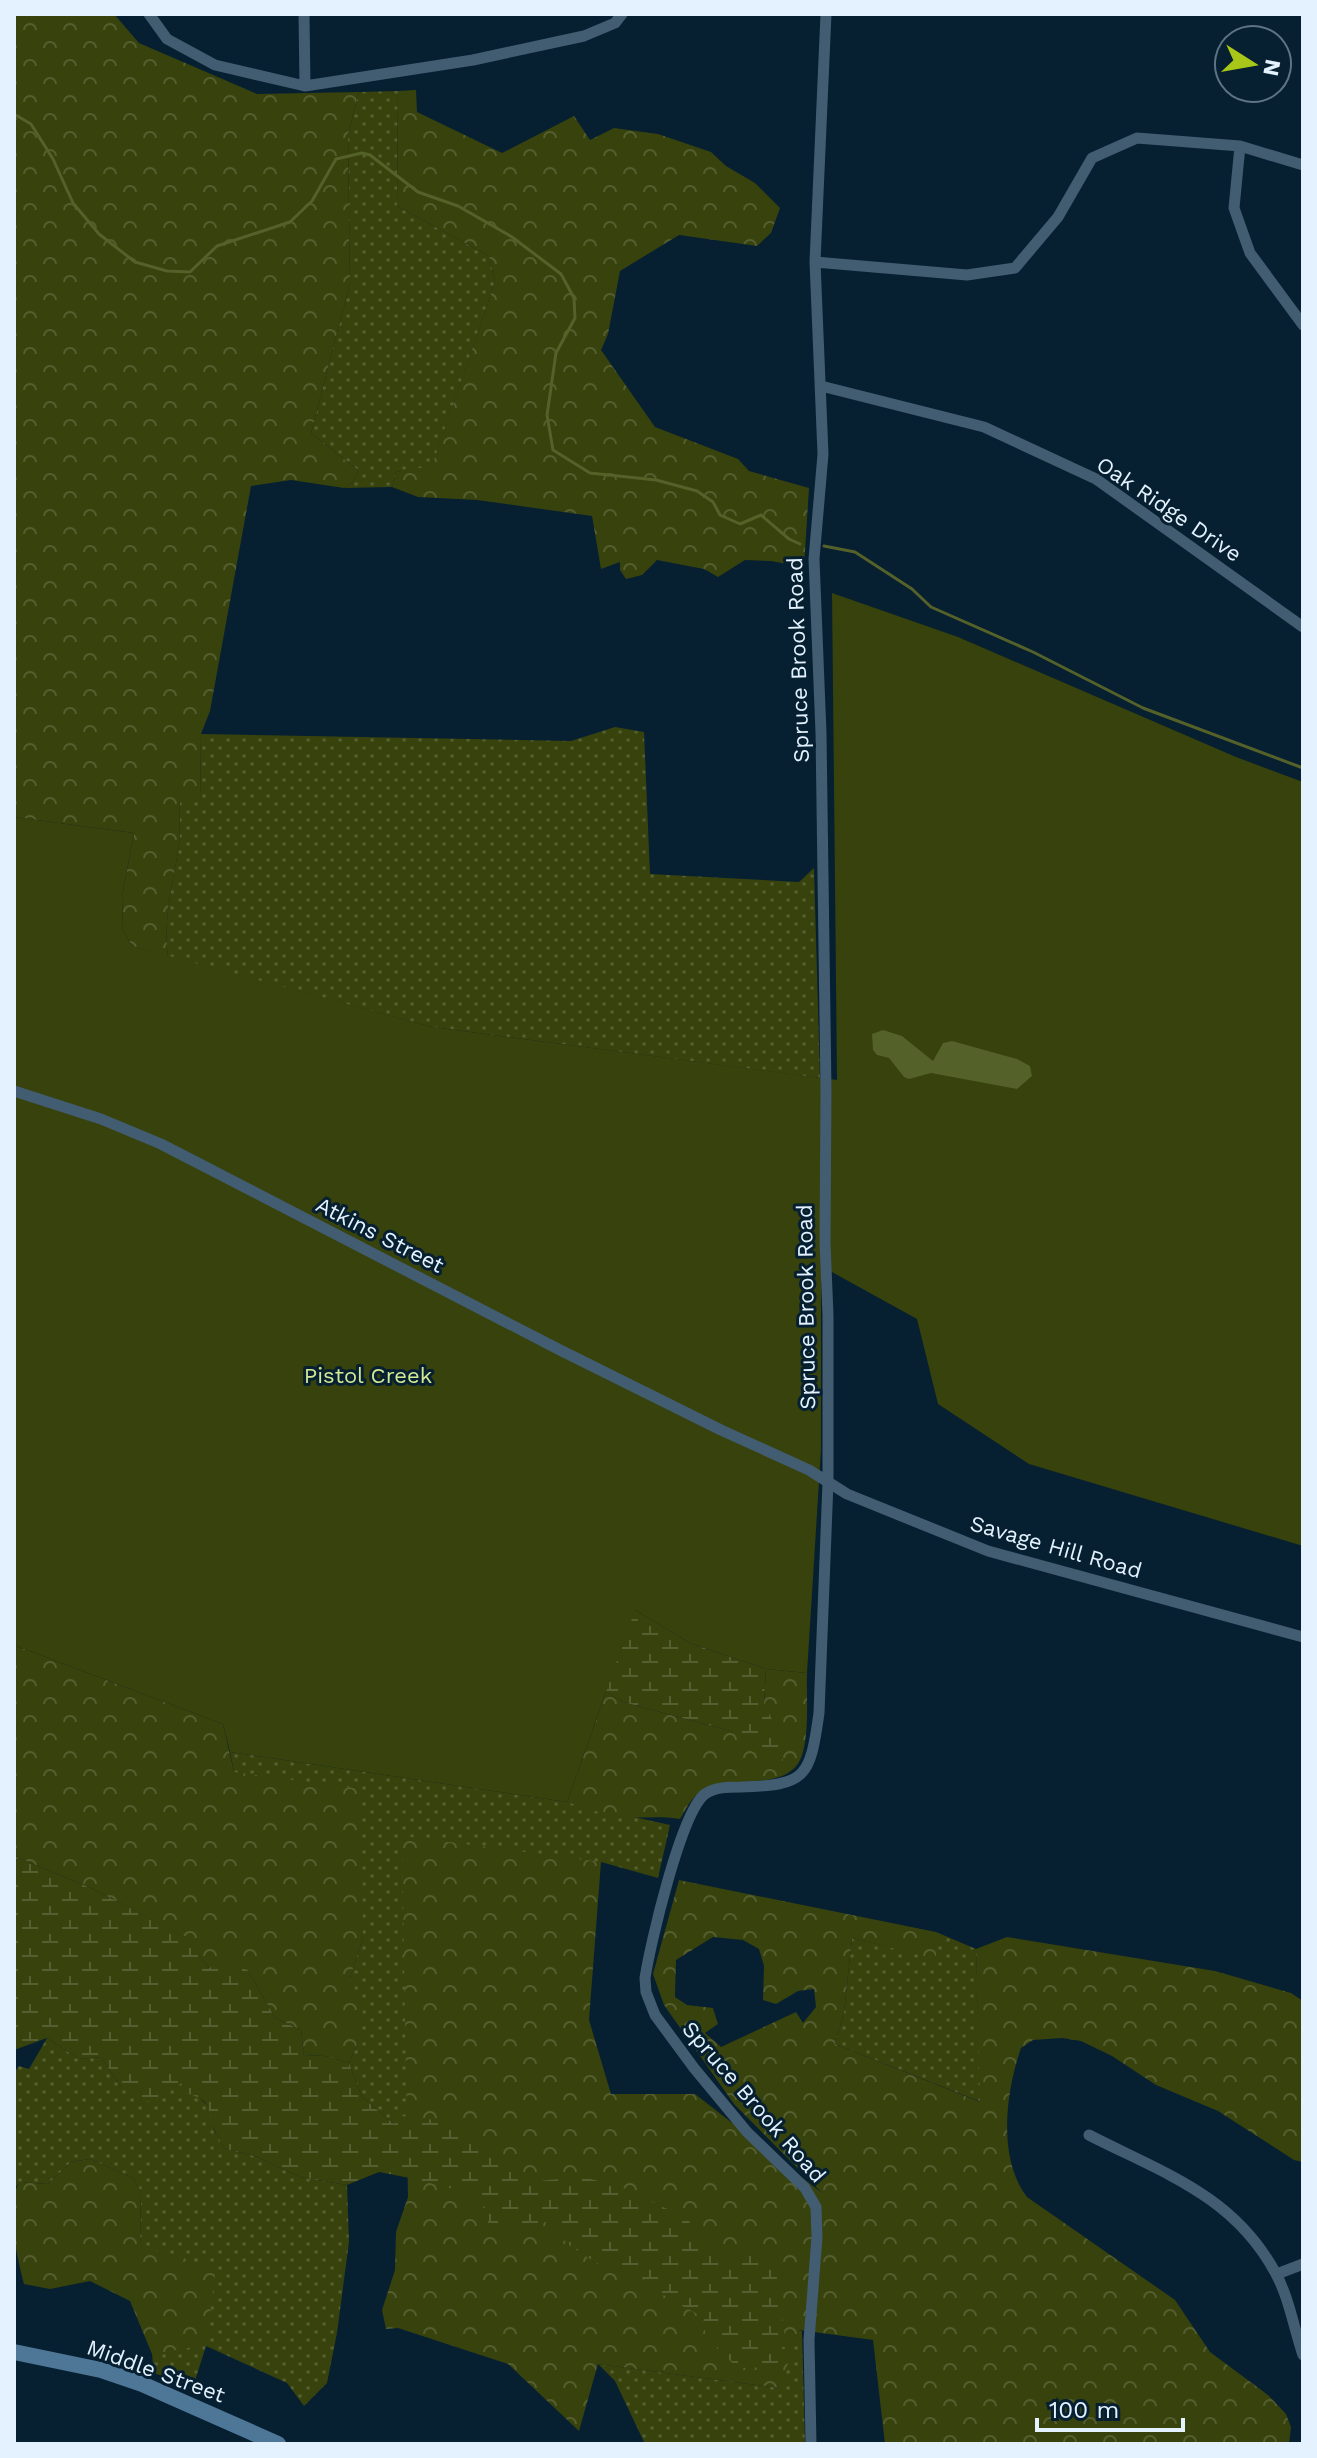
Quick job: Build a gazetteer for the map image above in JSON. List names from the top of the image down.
{
  "streets": {
    "street": [
      "Oak Ridge Drive",
      "Spruce Brook Road",
      "Atkins Street",
      "Savage Hill Road",
      "Middle Street"
    ]
  },
  "crossings": [
    ["Oak Ridge Drive", "Spruce Brook Road"],
    ["Spruce Brook Road", "Savage Hill Road"],
    ["Atkins Street", "Savage Hill Road"]
  ],
  "parks": ["Pistol Creek"],
  "scale_bar": "100 m",
  "north": "right"
}
